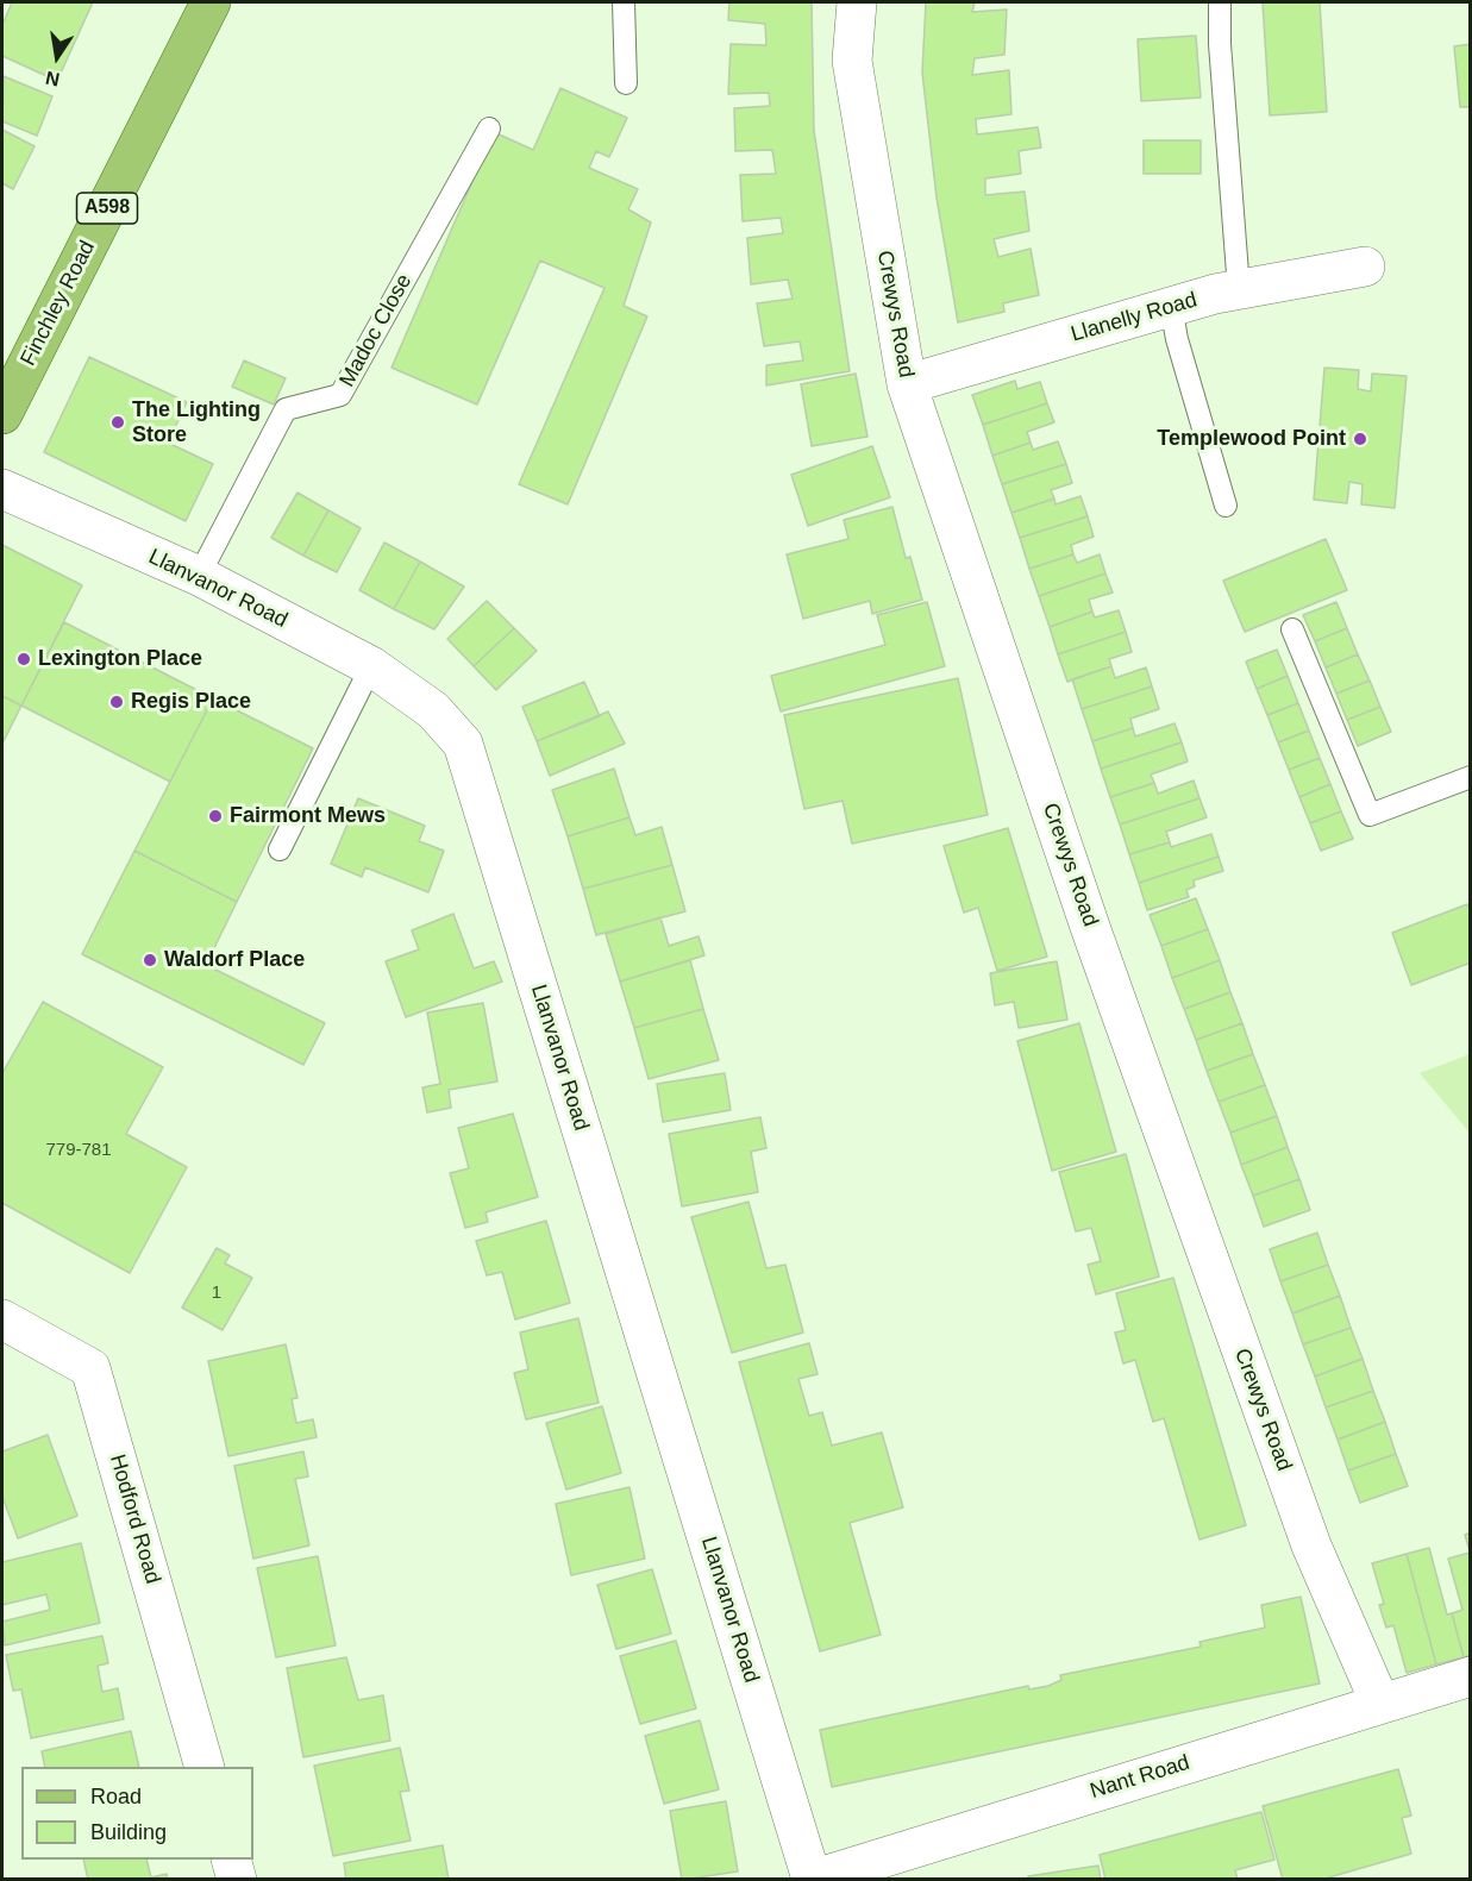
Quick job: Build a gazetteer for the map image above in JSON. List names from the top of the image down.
{
  "streets": {
    "main road": ["A598", "Finchley Road"],
    "street": [
      "Crewys Road",
      "Llanelly Road",
      "Llanvanor Road",
      "Hodford Road",
      "Nant Road"
    ],
    "lane": ["Madoc Close"]
  },
  "crossings": [
    ["Crewys Road", "Llanelly Road"],
    ["Crewys Road", "Nant Road"],
    ["Madoc Close", "Llanvanor Road"],
    ["Llanvanor Road", "Nant Road"]
  ],
  "places": [
    "The Lighting Store",
    "Templewood Point",
    "Lexington Place",
    "Regis Place",
    "Fairmont Mews",
    "Waldorf Place"
  ],
  "house_numbers": ["779-781", "1"],
  "legend": ["Road", "Building"],
  "north": "bottom"
}
